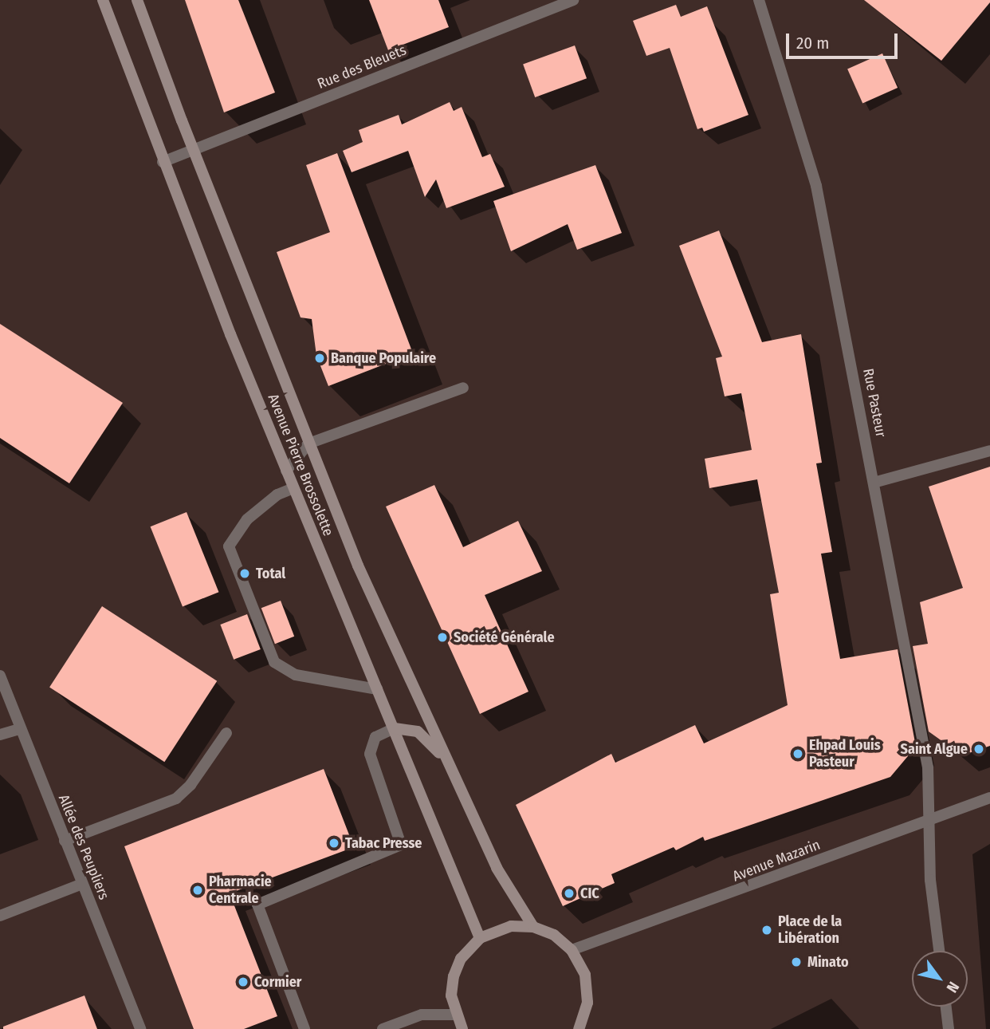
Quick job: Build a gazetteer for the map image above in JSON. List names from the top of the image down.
{
  "streets": {
    "main road": ["Avenue Pierre Brossolette"],
    "street": [
      "Rue des Bleuets",
      "Rue Pasteur",
      "Allée des Peupliers",
      "Avenue Mazarin"
    ]
  },
  "crossings": [
    ["Rue des Bleuets", "Avenue Pierre Brossolette"],
    ["Rue Pasteur", "Avenue Mazarin"]
  ],
  "places": [
    "Banque Populaire",
    "Total",
    "Société Générale",
    "Saint Algue",
    "Ehpad Louis Pasteur",
    "Tabac Presse",
    "Pharmacie Centrale",
    "CIC",
    "Place de la Libération",
    "Minato",
    "Cormier"
  ],
  "scale_bar": "20 m",
  "north": "bottom right"
}
